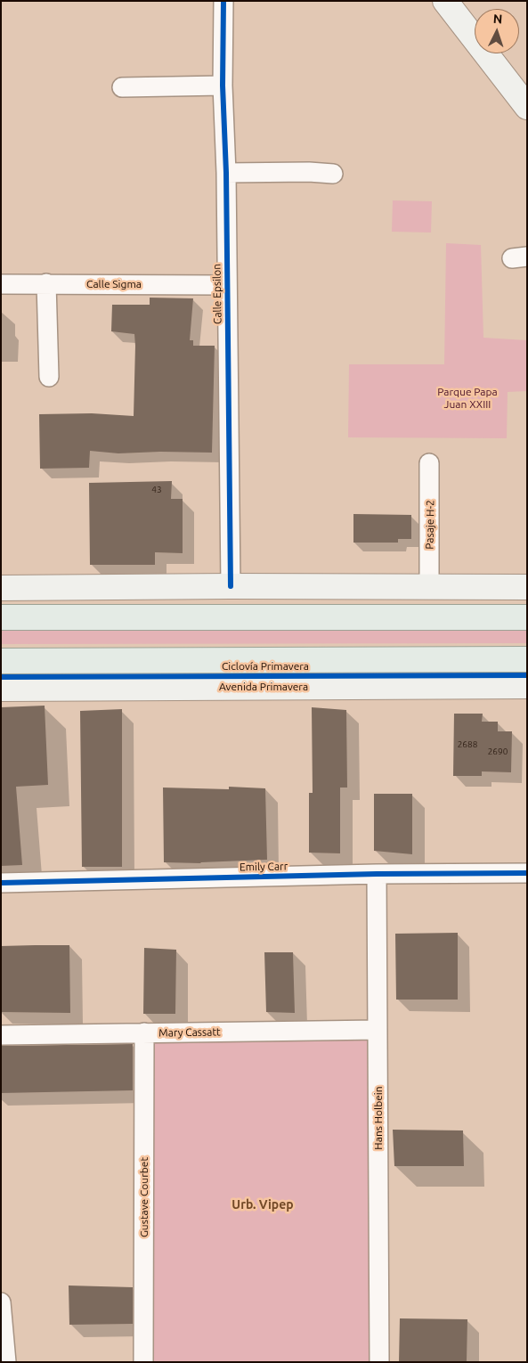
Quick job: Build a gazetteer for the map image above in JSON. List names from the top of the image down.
{
  "streets": {
    "main road": ["Avenida Primavera"],
    "street": [
      "Calle Sigma",
      "Calle Epsilon",
      "Pasaje H-2",
      "Emily Carr",
      "Mary Cassatt",
      "Hans Holbein",
      "Gustave Courbet"
    ],
    "cycle path": ["Ciclovía Primavera"]
  },
  "crossings": [
    ["Calle Sigma", "Calle Epsilon"],
    ["Emily Carr", "Hans Holbein"],
    ["Mary Cassatt", "Hans Holbein"],
    ["Mary Cassatt", "Gustave Courbet"]
  ],
  "districts": ["Urb. Vipep"],
  "parks": ["Parque Papa Juan XXIII"],
  "house_numbers": ["43", "2688", "2690"],
  "north": "top"
}
